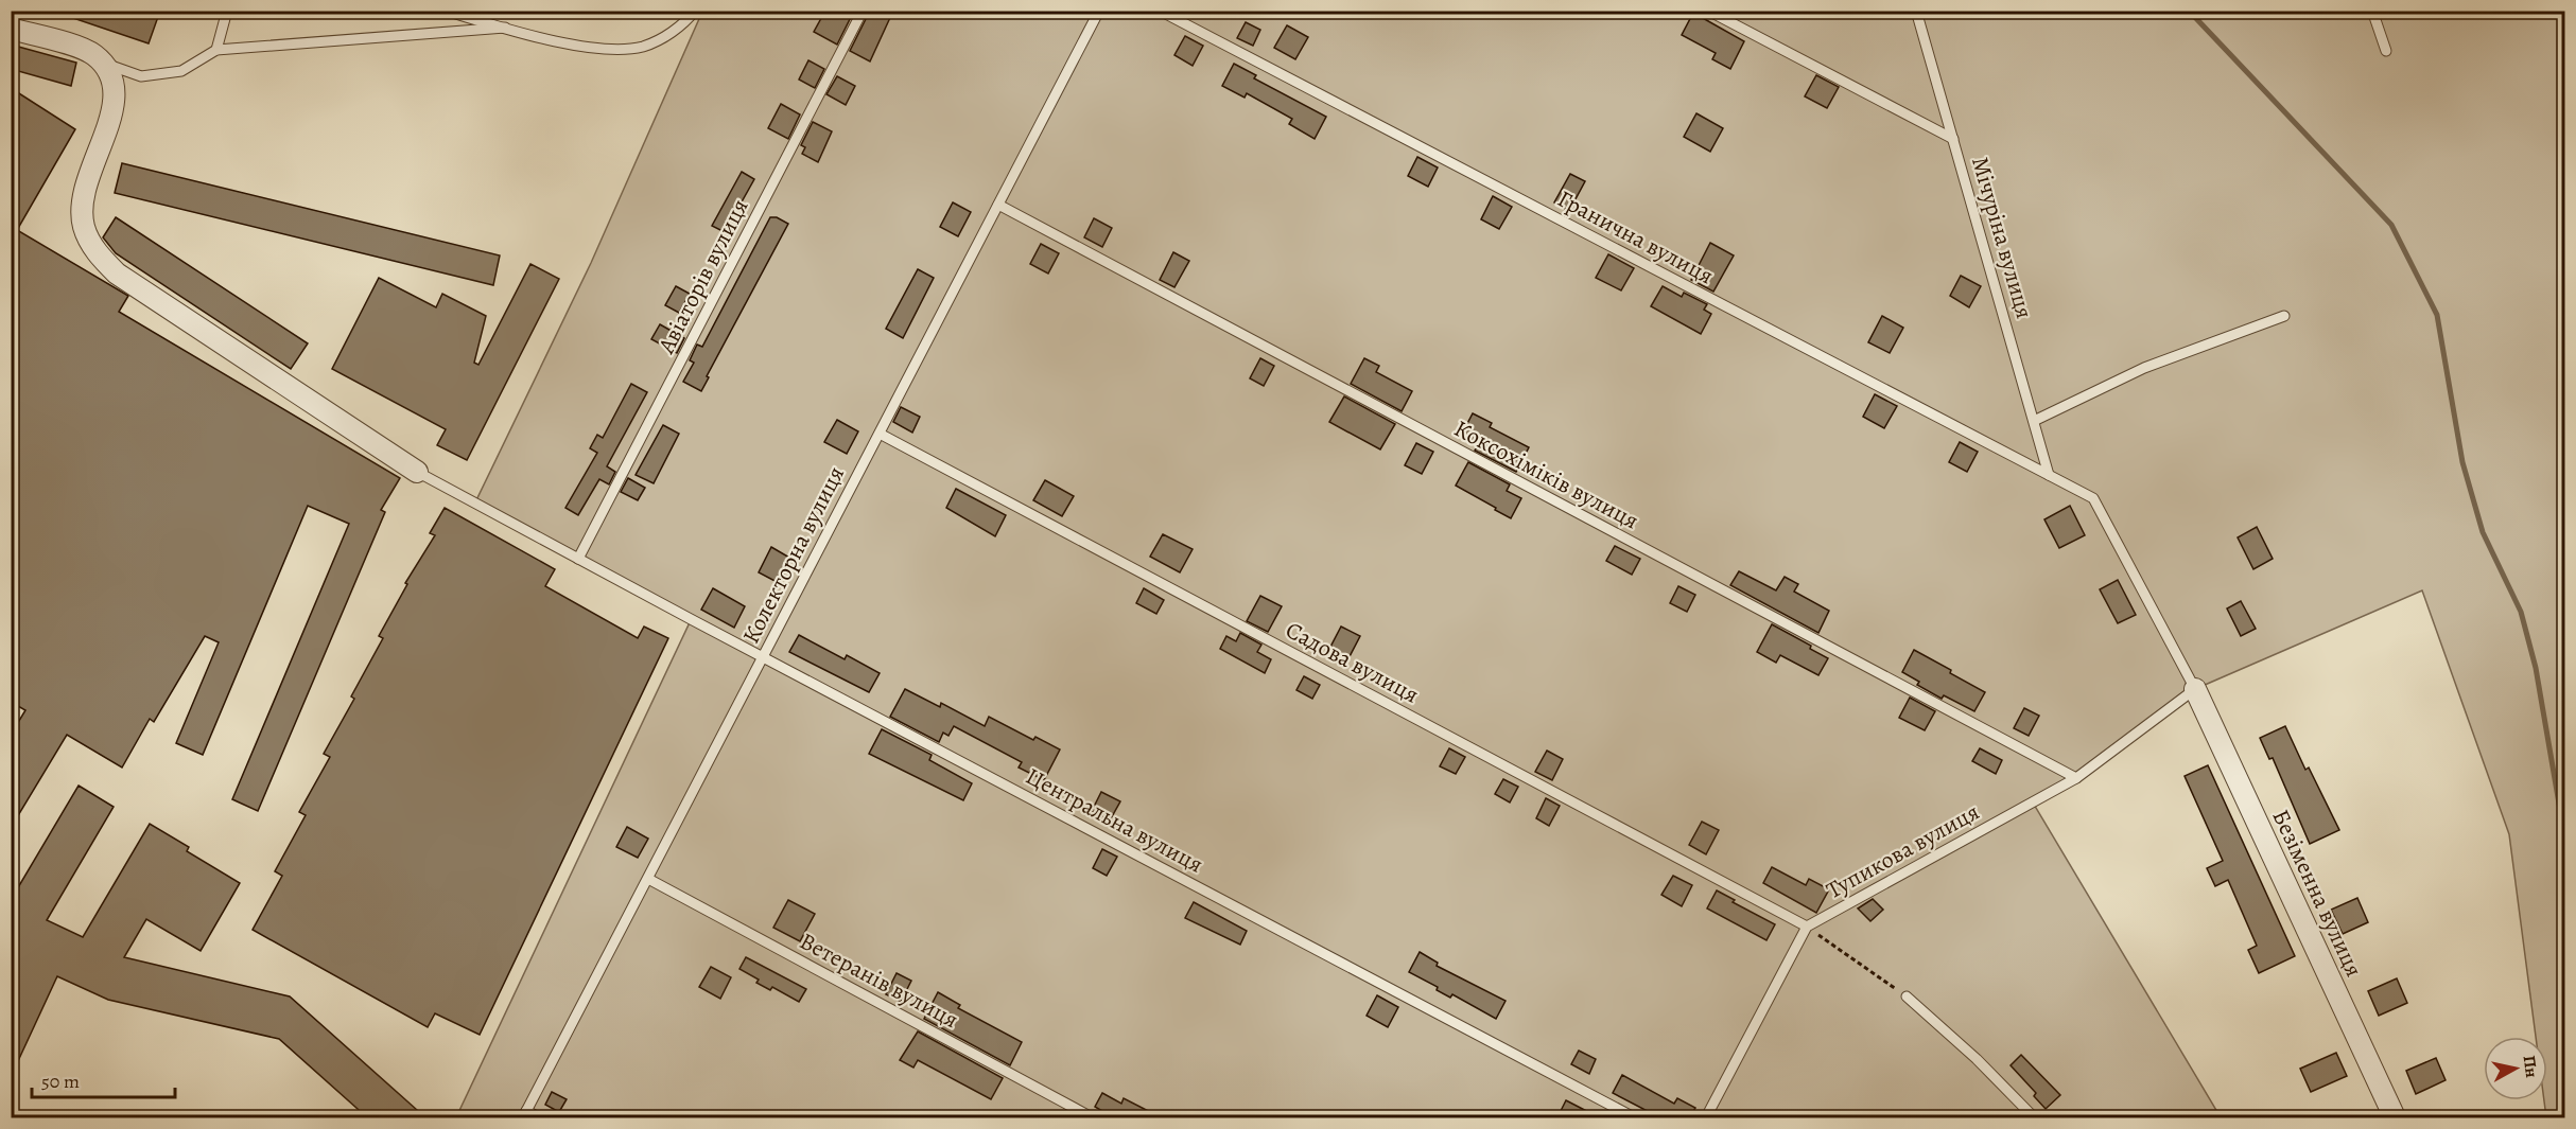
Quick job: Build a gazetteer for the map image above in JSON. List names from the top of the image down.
{
  "streets": {
    "street": ["Безіменна вулиця"],
    "lane": [
      "Гранична вулиця",
      "Мічуріна вулиця",
      "Авіаторів вулиця",
      "Коксохіміків вулиця",
      "Колекторна вулиця",
      "Садова вулиця",
      "Центральна вулиця",
      "Тупикова вулиця",
      "Ветеранів вулиця"
    ]
  },
  "crossings": [
    ["Гранична вулиця", "Мічуріна вулиця"],
    ["Гранична вулиця", "Тупикова вулиця"],
    ["Гранична вулиця", "Безіменна вулиця"],
    ["Авіаторів вулиця", "Центральна вулиця"],
    ["Коксохіміків вулиця", "Колекторна вулиця"],
    ["Коксохіміків вулиця", "Тупикова вулиця"],
    ["Колекторна вулиця", "Садова вулиця"],
    ["Колекторна вулиця", "Центральна вулиця"],
    ["Колекторна вулиця", "Ветеранів вулиця"],
    ["Садова вулиця", "Тупикова вулиця"],
    ["Тупикова вулиця", "Безіменна вулиця"]
  ],
  "scale_bar": "50 m",
  "north": "right"
}
